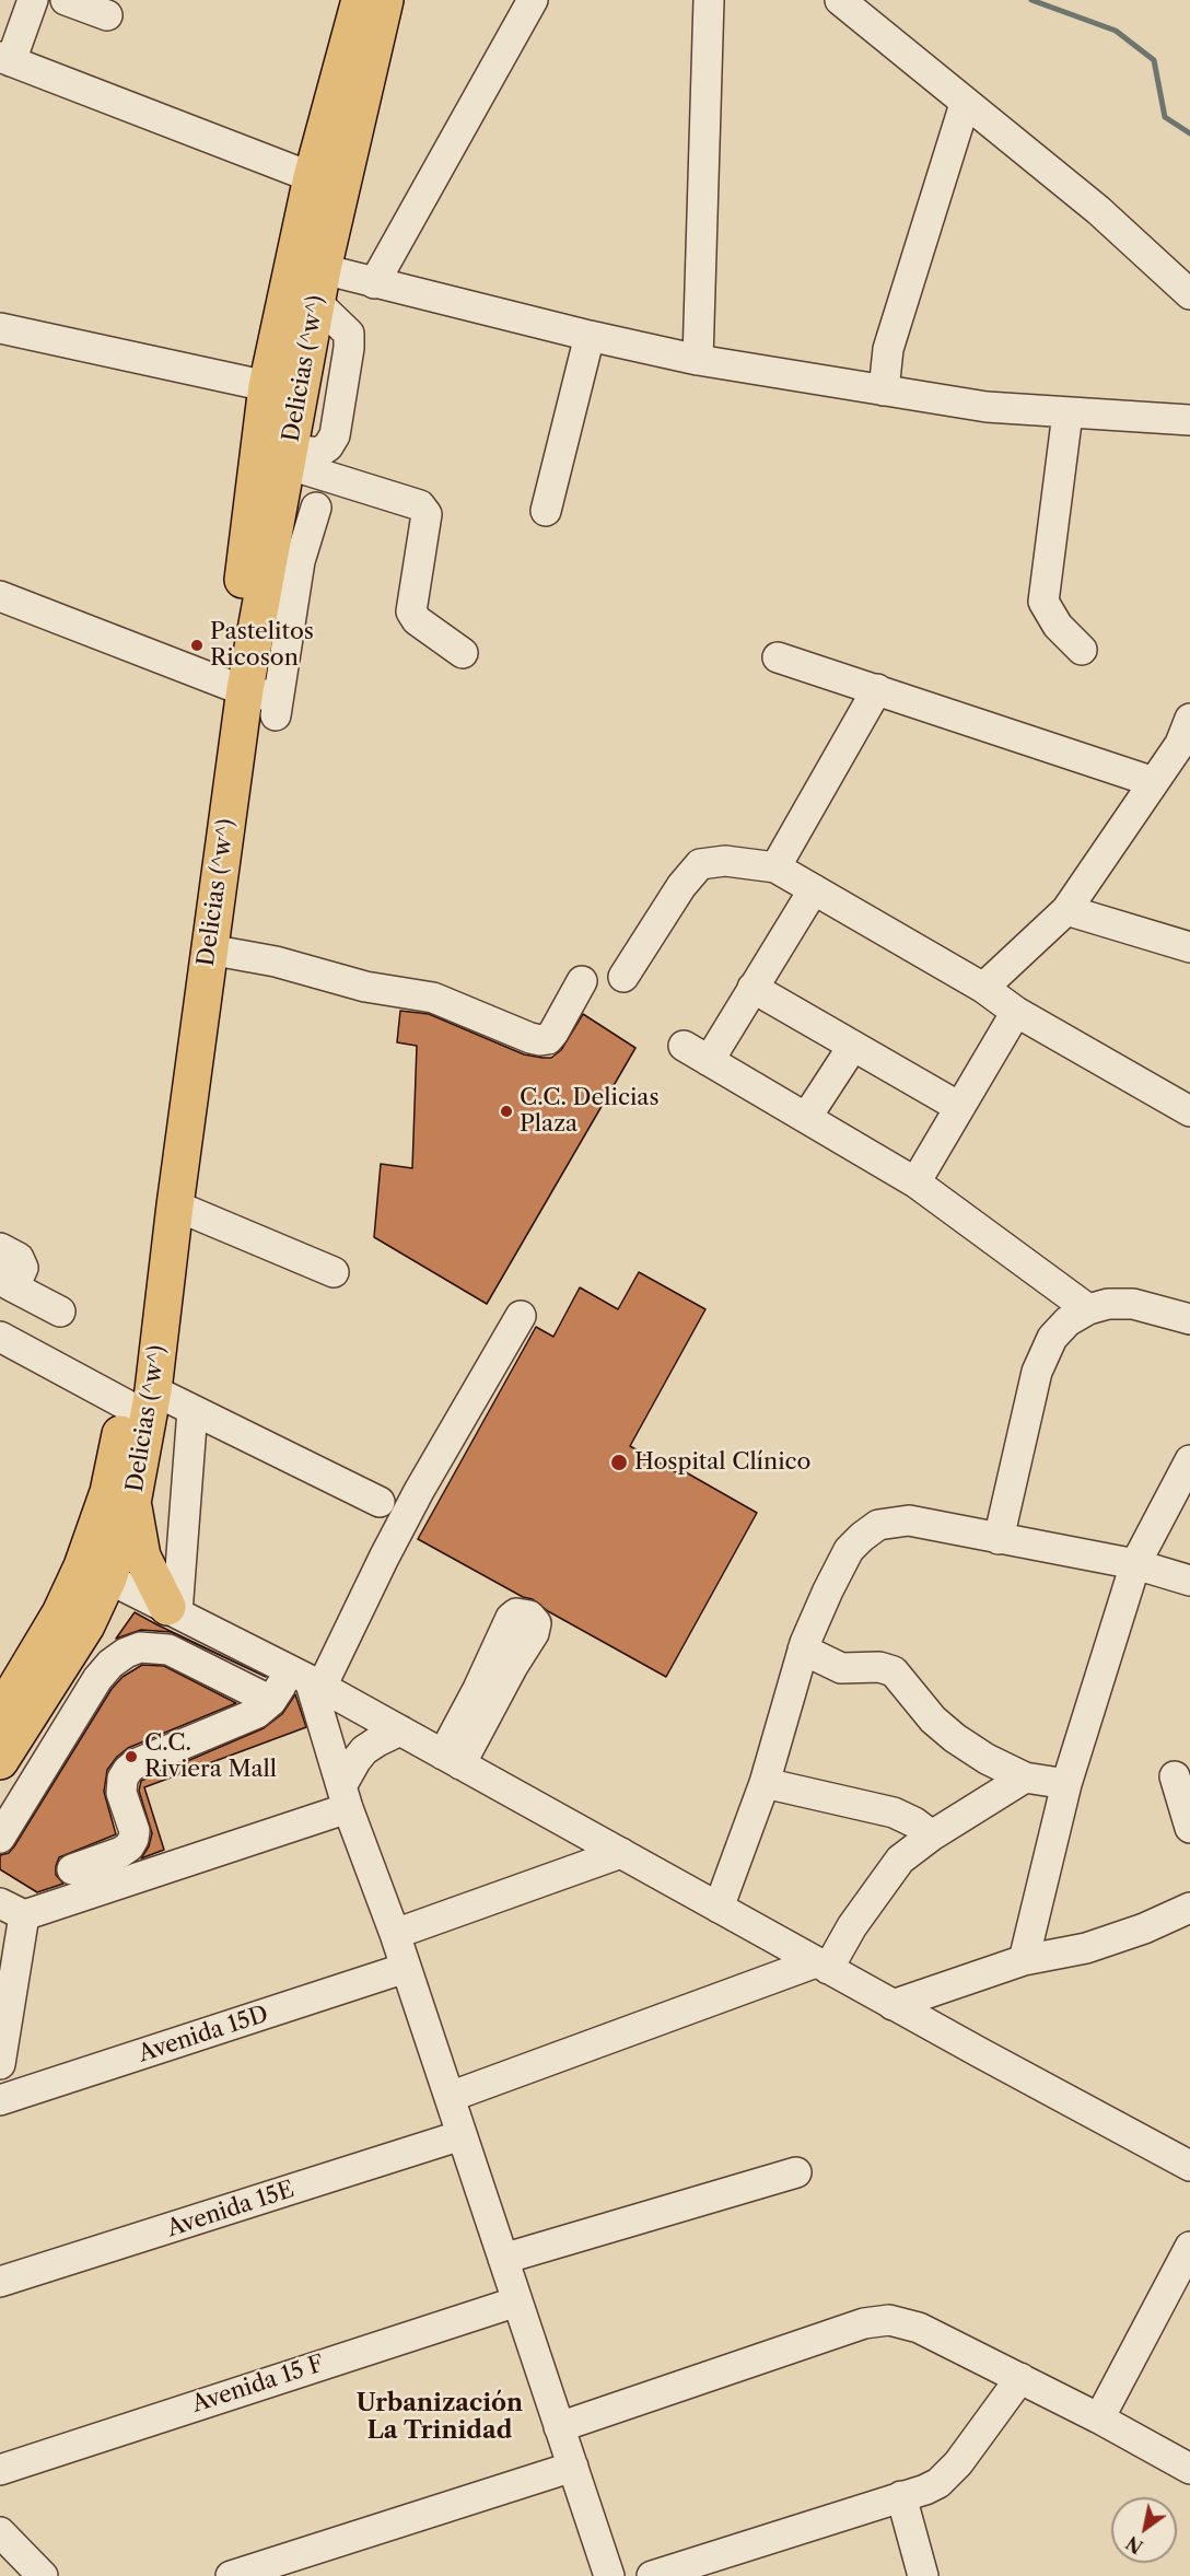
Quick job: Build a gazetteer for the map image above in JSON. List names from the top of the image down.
{
  "streets": {
    "main road": ["Delicias (^w^)"],
    "street": ["Avenida 15D", "Avenida 15E", "Avenida 15 F"]
  },
  "districts": ["Urbanización La Trinidad"],
  "places": [
    "Pastelitos Ricoson",
    "C.C. Delicias Plaza",
    "Hospital Clínico",
    "C.C. Riviera Mall"
  ],
  "north": "bottom left"
}
